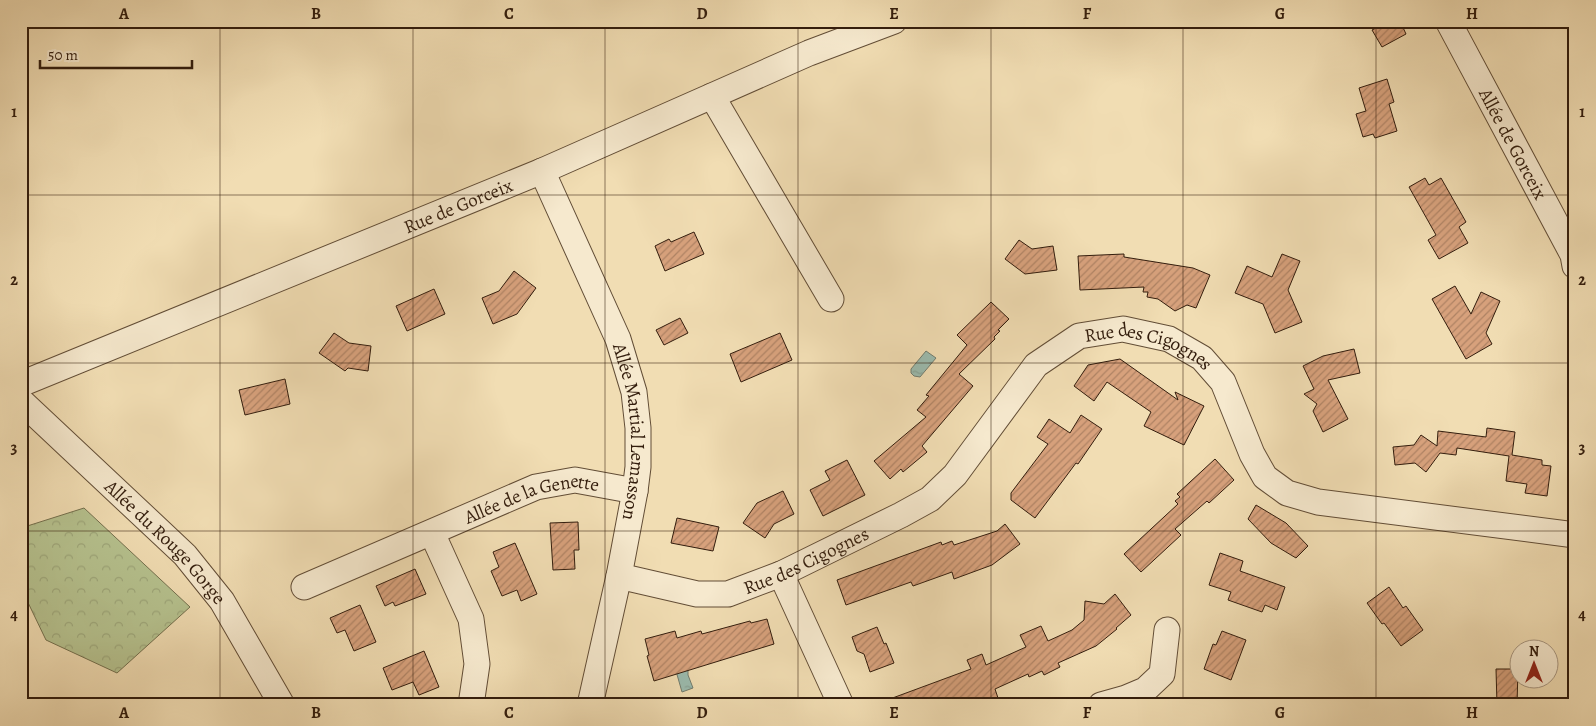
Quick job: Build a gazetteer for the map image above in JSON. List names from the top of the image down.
{
  "streets": {
    "street": [
      "Allée de Gorceix",
      "Rue de Gorceix",
      "Rue des Cigognes",
      "Allée Martial Lemasson",
      "Allée de la Genette",
      "Allée du Rouge Gorge"
    ]
  },
  "crossings": [
    ["Rue de Gorceix", "Allée Martial Lemasson"],
    ["Rue des Cigognes", "Allée Martial Lemasson"],
    ["Allée Martial Lemasson", "Allée de la Genette"]
  ],
  "scale_bar": "50 m",
  "north": "top",
  "grid": {
    "columns": [
      "A",
      "B",
      "C",
      "D",
      "E",
      "F",
      "G",
      "H"
    ],
    "rows": [
      "1",
      "2",
      "3",
      "4"
    ]
  }
}
